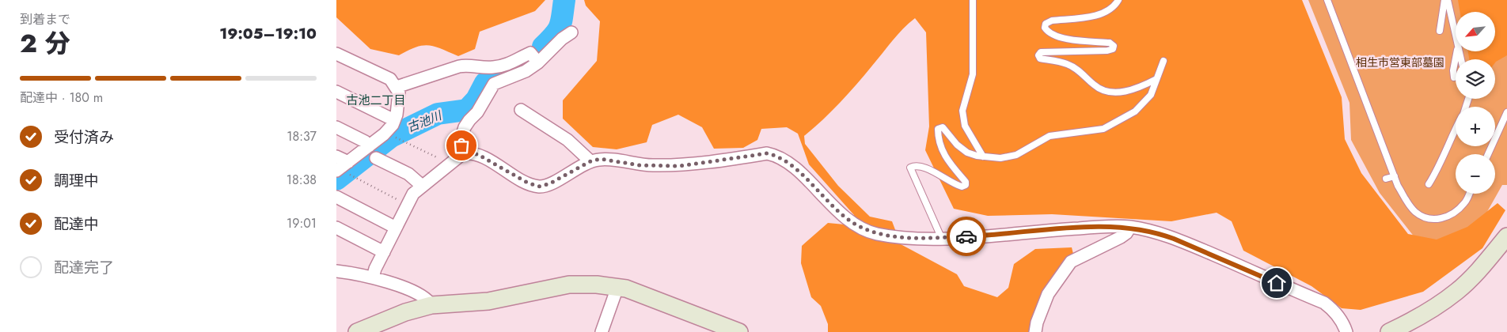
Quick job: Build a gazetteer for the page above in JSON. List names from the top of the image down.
{
  "districts": ["古池二丁目"],
  "water": ["古池川"],
  "parks": ["相生市営東部墓園"],
  "north": "bottom left",
  "page": {
    "heading": ["2 分", "到着まで", "19:05–19:10"],
    "map_buttons": ["+", "−"],
    "bar": "配達中 · 180 m",
    "list": [
      ["受付済み", "18:37"],
      ["調理中", "18:38"],
      ["配達中", "19:01"],
      "配達完了"
    ]
  }
}
